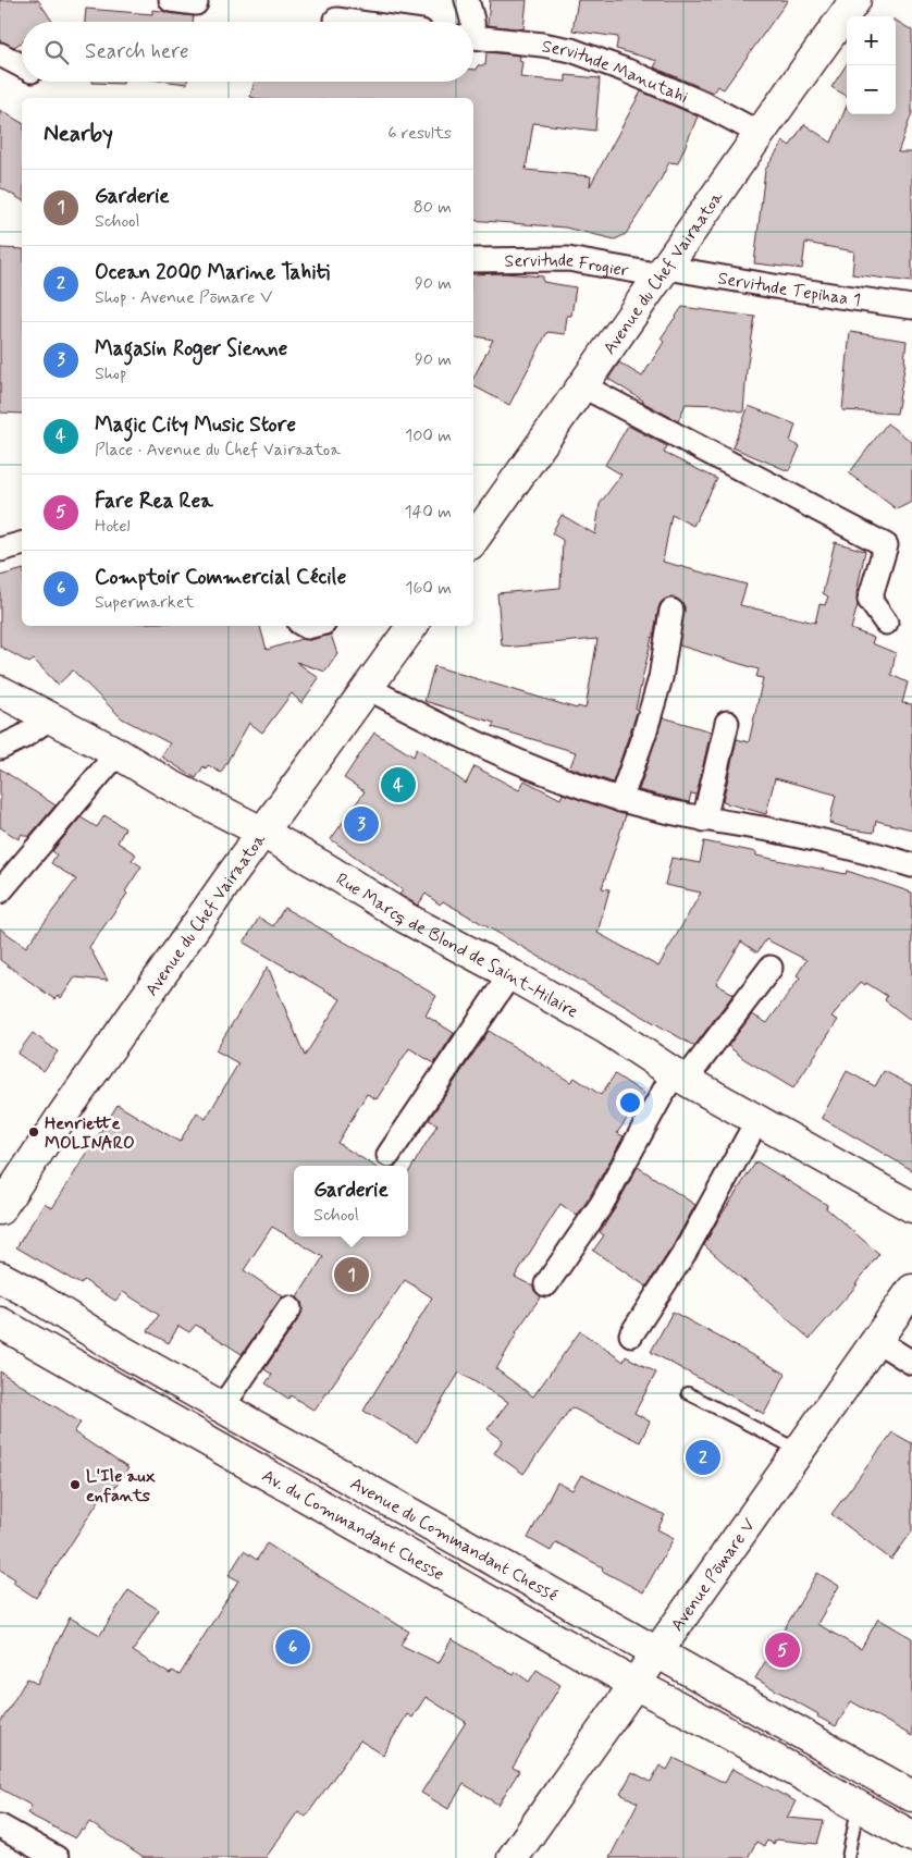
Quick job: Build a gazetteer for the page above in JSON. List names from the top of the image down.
{
  "streets": {
    "main road": [
      "Avenue du Chef Vairaatoa",
      "Rue Marcq de Blond de Saint-Hilaire",
      "Av. du Commandant Chesse",
      "Avenue du Commandant Chessé",
      "Avenue Pōmare V"
    ],
    "street": ["Servitude Manutahi", "Servitude Frogier", "Servitude Tepihaa 1"]
  },
  "crossings": [
    ["Servitude Manutahi", "Avenue du Chef Vairaatoa"],
    ["Servitude Frogier", "Avenue du Chef Vairaatoa"],
    ["Servitude Frogier", "Servitude Tepihaa 1"],
    ["Avenue du Chef Vairaatoa", "Servitude Tepihaa 1"],
    ["Avenue du Chef Vairaatoa", "Rue Marcq de Blond de Saint-Hilaire"],
    ["Av. du Commandant Chesse", "Avenue Pōmare V"],
    ["Avenue du Commandant Chessé", "Avenue Pōmare V"]
  ],
  "places": ["Henriette MOLINARO", "L'Ile aux enfants"],
  "page": {
    "map_buttons": ["+", "−"],
    "search": "Search here",
    "heading": ["Nearby", "6 results"],
    "list": [
      {
        "mark": "1",
        "name": "Garderie",
        "note": "School",
        "value": "80 m"
      },
      {
        "mark": "2",
        "name": "Ocean 2000 Marine Tahiti",
        "note": "Shop · Avenue Pōmare V",
        "value": "90 m"
      },
      {
        "mark": "3",
        "name": "Magasin Roger Sienne",
        "note": "Shop",
        "value": "90 m"
      },
      {
        "mark": "4",
        "name": "Magic City Music Store",
        "note": "Place · Avenue du Chef Vairaatoa",
        "value": "100 m"
      },
      {
        "mark": "5",
        "name": "Fare Rea Rea",
        "note": "Hotel",
        "value": "140 m"
      },
      {
        "mark": "6",
        "name": "Comptoir Commercial Cécile",
        "note": "Supermarket",
        "value": "160 m"
      }
    ],
    "pins": [
      "4",
      "3",
      "1",
      "2",
      "6",
      "5"
    ],
    "popup": ["Garderie", "School"]
  }
}
